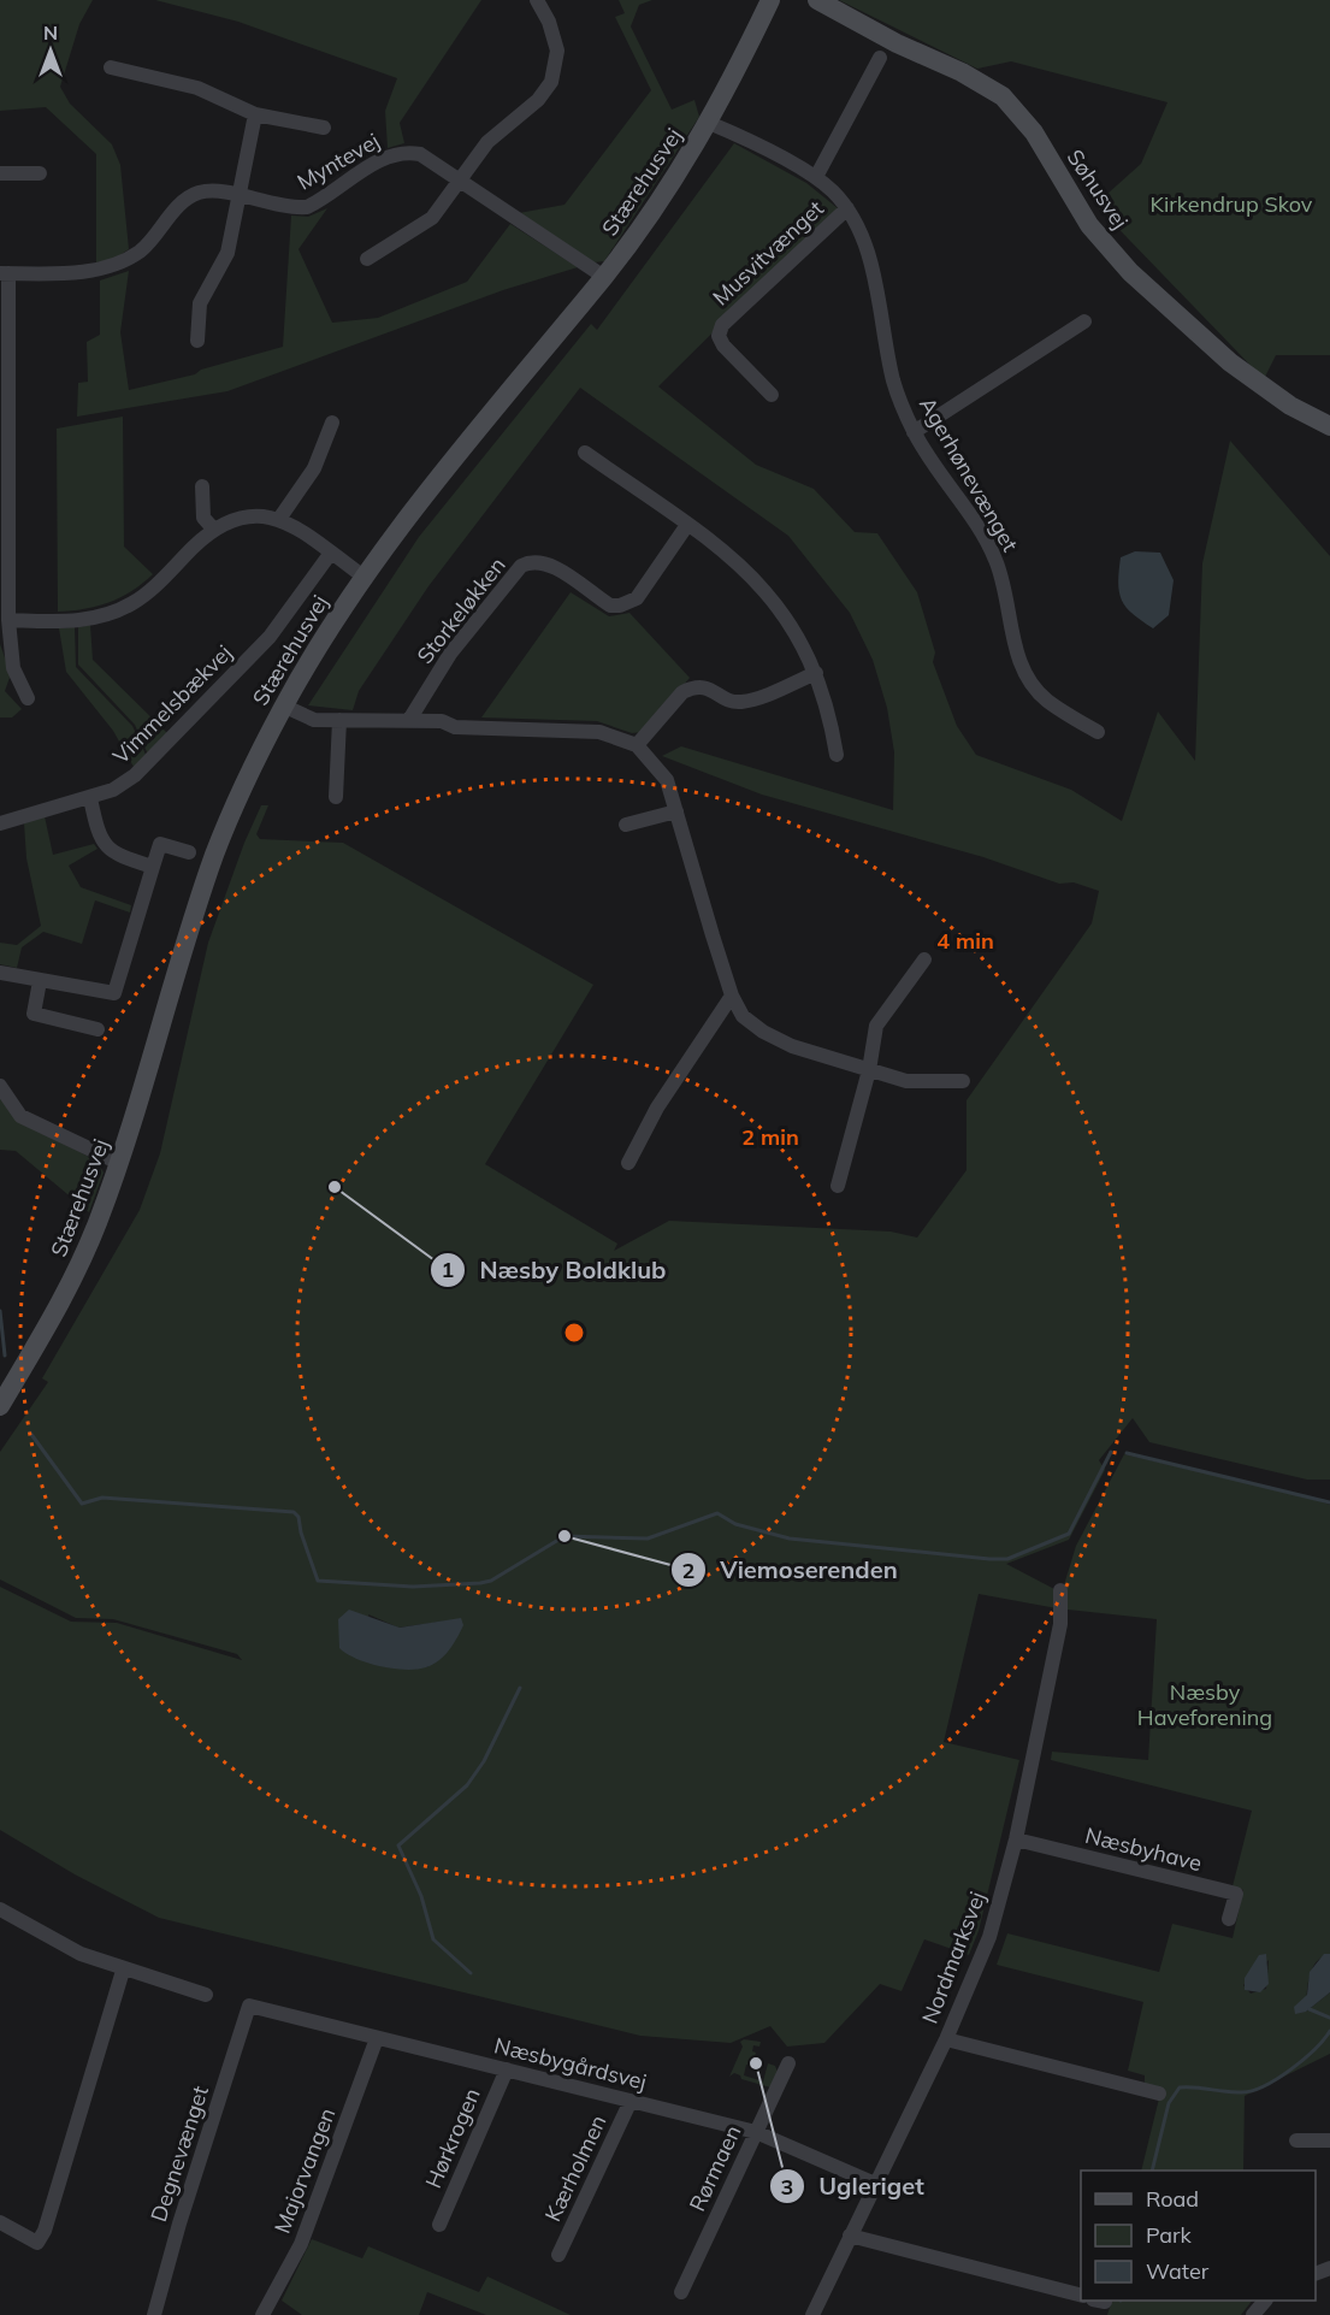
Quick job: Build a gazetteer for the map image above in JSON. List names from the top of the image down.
{
  "streets": {
    "street": [
      "Myntevej",
      "Stærehusvej",
      "Søhusvej",
      "Musvitvænget",
      "Agerhønevænget",
      "Storkeløkken",
      "Vimmelsbækvej",
      "Næsbyhave",
      "Nordmarksvej",
      "Næsbygårdsvej",
      "Hørkrogen",
      "Degnevænget",
      "Kærholmen",
      "Rørmaen",
      "Majorvangen"
    ]
  },
  "crossings": [
    ["Myntevej", "Stærehusvej"],
    ["Stærehusvej", "Agerhønevænget"],
    ["Musvitvænget", "Agerhønevænget"],
    ["Næsbyhave", "Nordmarksvej"],
    ["Nordmarksvej", "Næsbygårdsvej"],
    ["Næsbygårdsvej", "Hørkrogen"],
    ["Næsbygårdsvej", "Degnevænget"],
    ["Næsbygårdsvej", "Kærholmen"],
    ["Næsbygårdsvej", "Rørmaen"],
    ["Næsbygårdsvej", "Majorvangen"]
  ],
  "parks": ["Kirkendrup Skov", "Næsby Haveforening"],
  "places": ["Næsby Boldklub", "Viemoserenden", "Ugleriget"],
  "legend": ["Road", "Park", "Water"],
  "north": "top",
  "rings": ["4 min", "2 min"]
}
